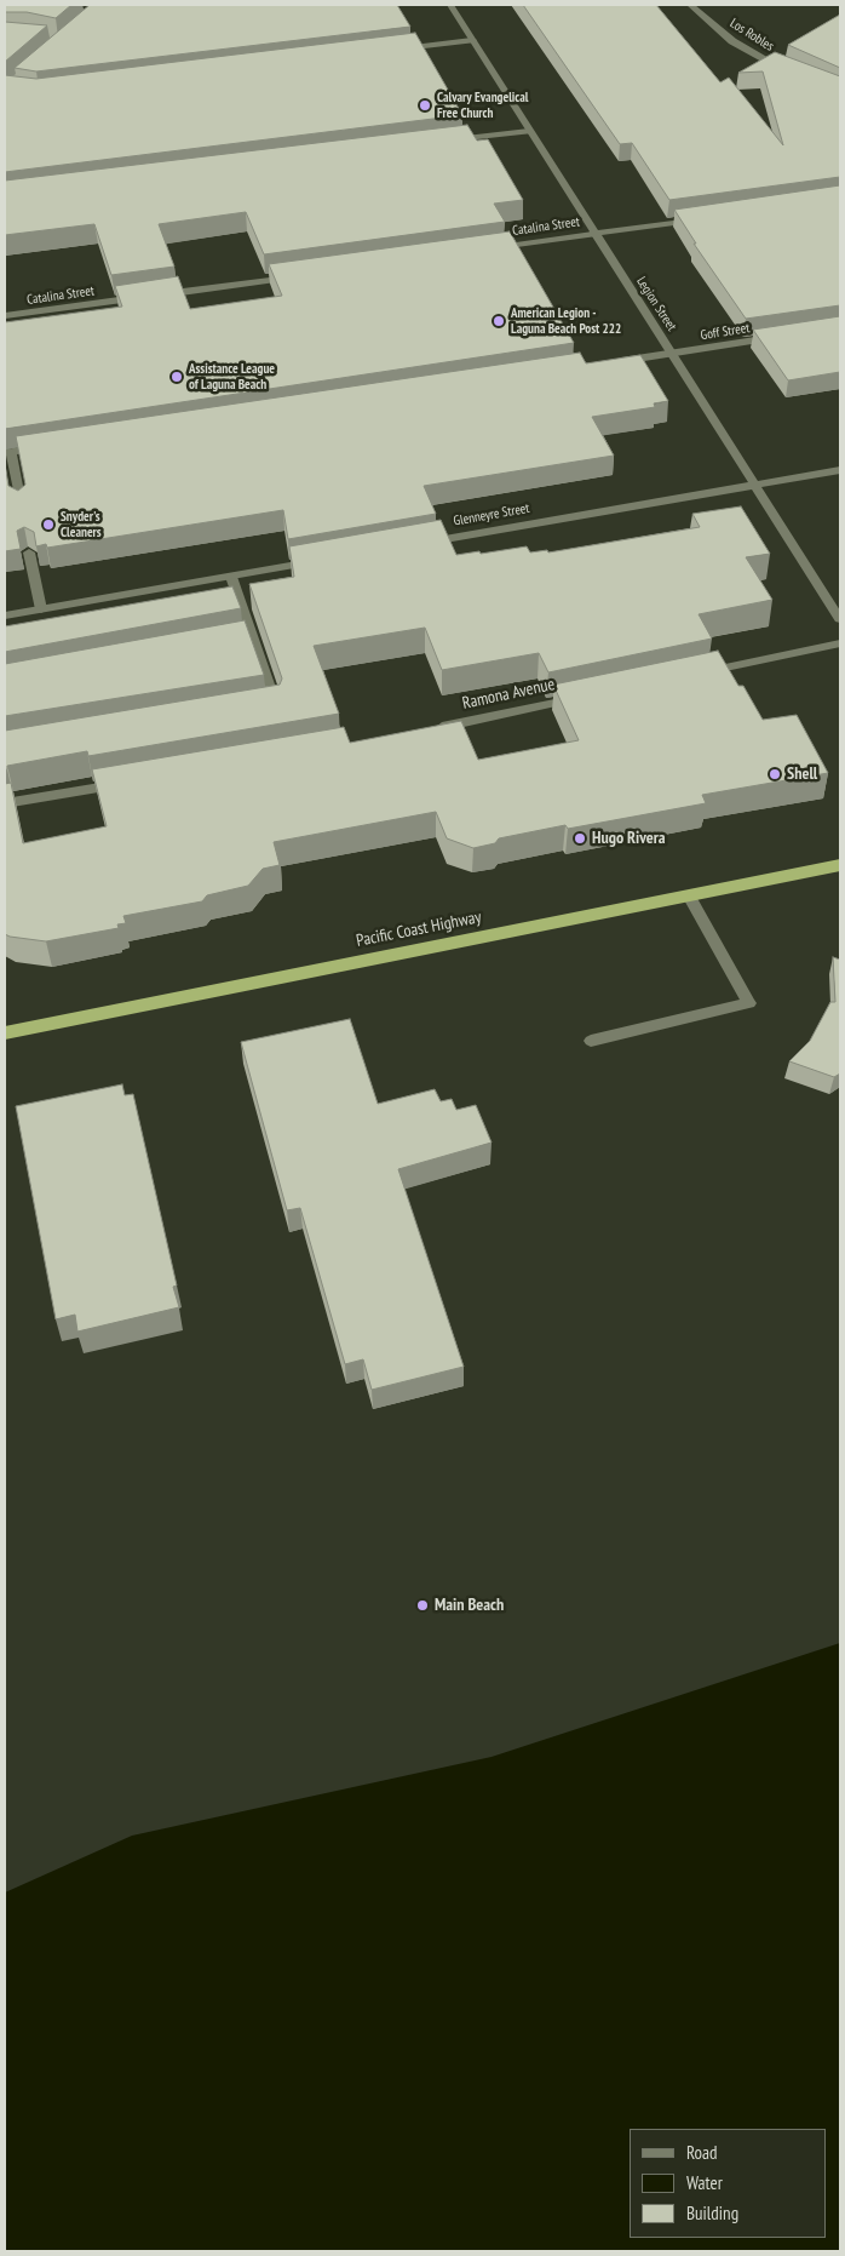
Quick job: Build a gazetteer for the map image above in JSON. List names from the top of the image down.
{
  "streets": {
    "highway": ["Pacific Coast Highway"],
    "street": [
      "Los Robles",
      "Catalina Street",
      "Legion Street",
      "Goff Street",
      "Glenneyre Street",
      "Ramona Avenue"
    ]
  },
  "crossings": [
    ["Catalina Street", "Legion Street"],
    ["Legion Street", "Goff Street"],
    ["Legion Street", "Glenneyre Street"]
  ],
  "places": [
    "Calvary Evangelical Free Church",
    "American Legion - Laguna Beach Post 222",
    "Assistance League of Laguna Beach",
    "Snyder's Cleaners",
    "Shell",
    "Hugo Rivera",
    "Main Beach"
  ],
  "legend": ["Road", "Water", "Building"]
}
